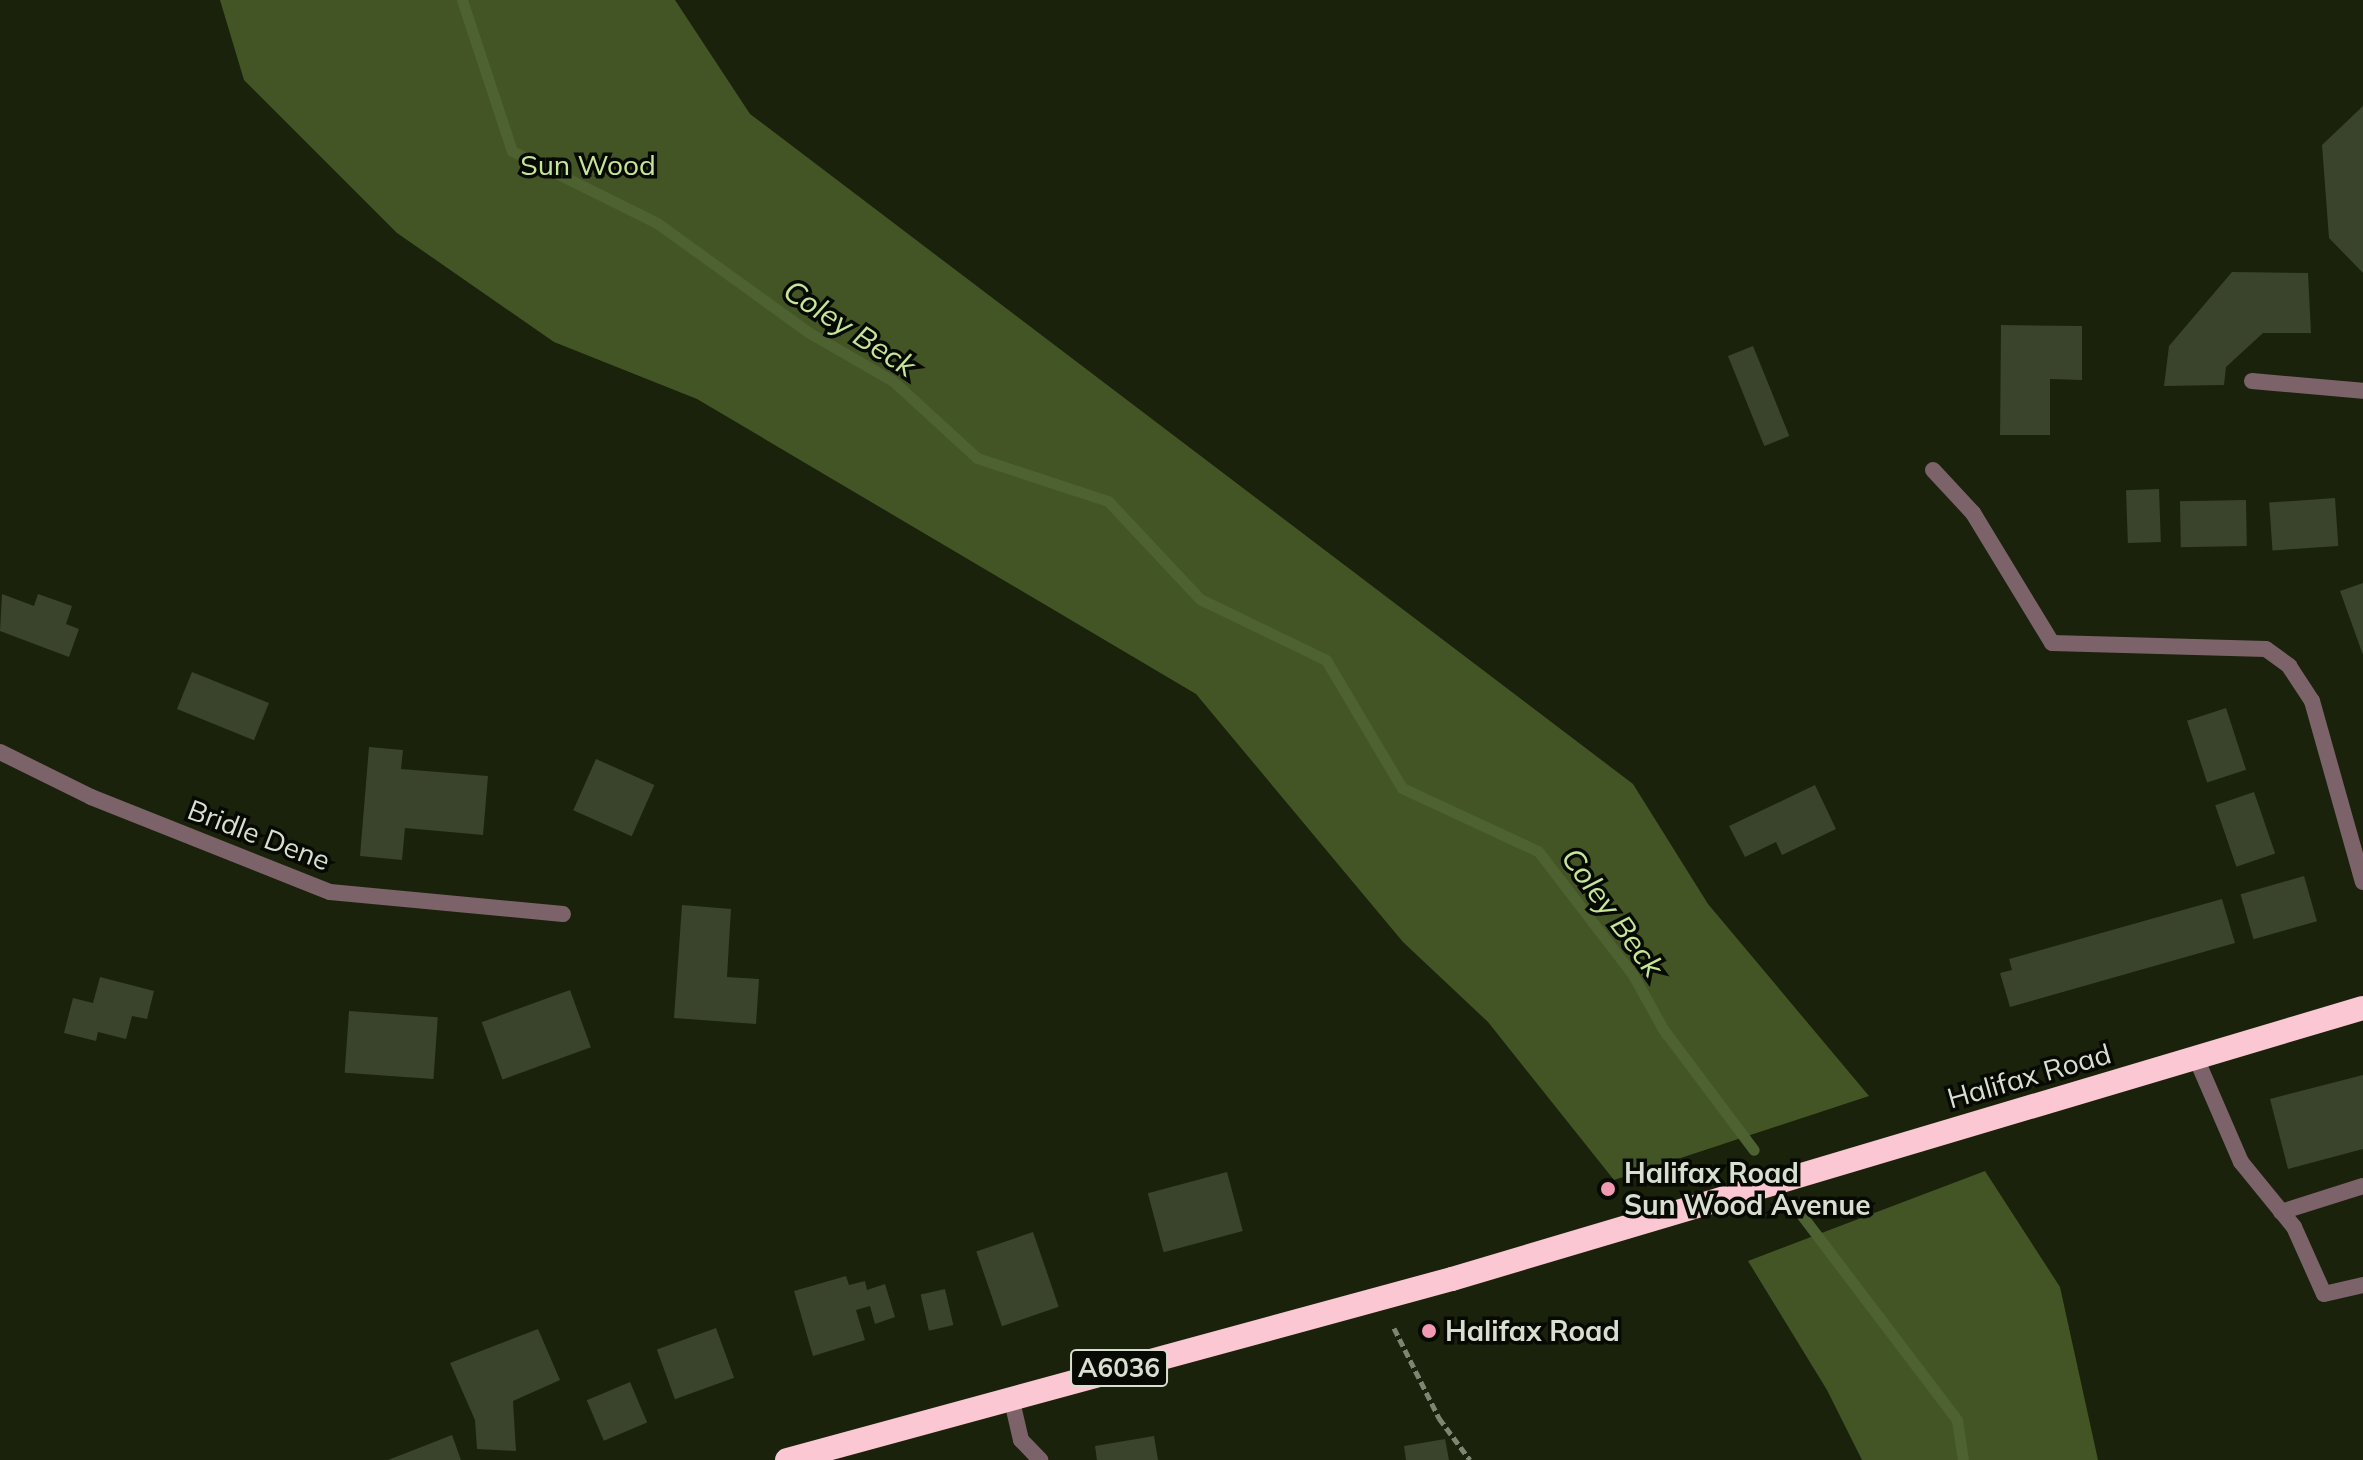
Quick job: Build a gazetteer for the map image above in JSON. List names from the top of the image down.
{
  "streets": {
    "highway": ["Halifax Road", "A6036"],
    "street": ["Bridle Dene"]
  },
  "water": ["Coley Beck"],
  "parks": ["Sun Wood"],
  "places": ["Halifax Road Sun Wood Avenue", "Halifax Road"]
}
